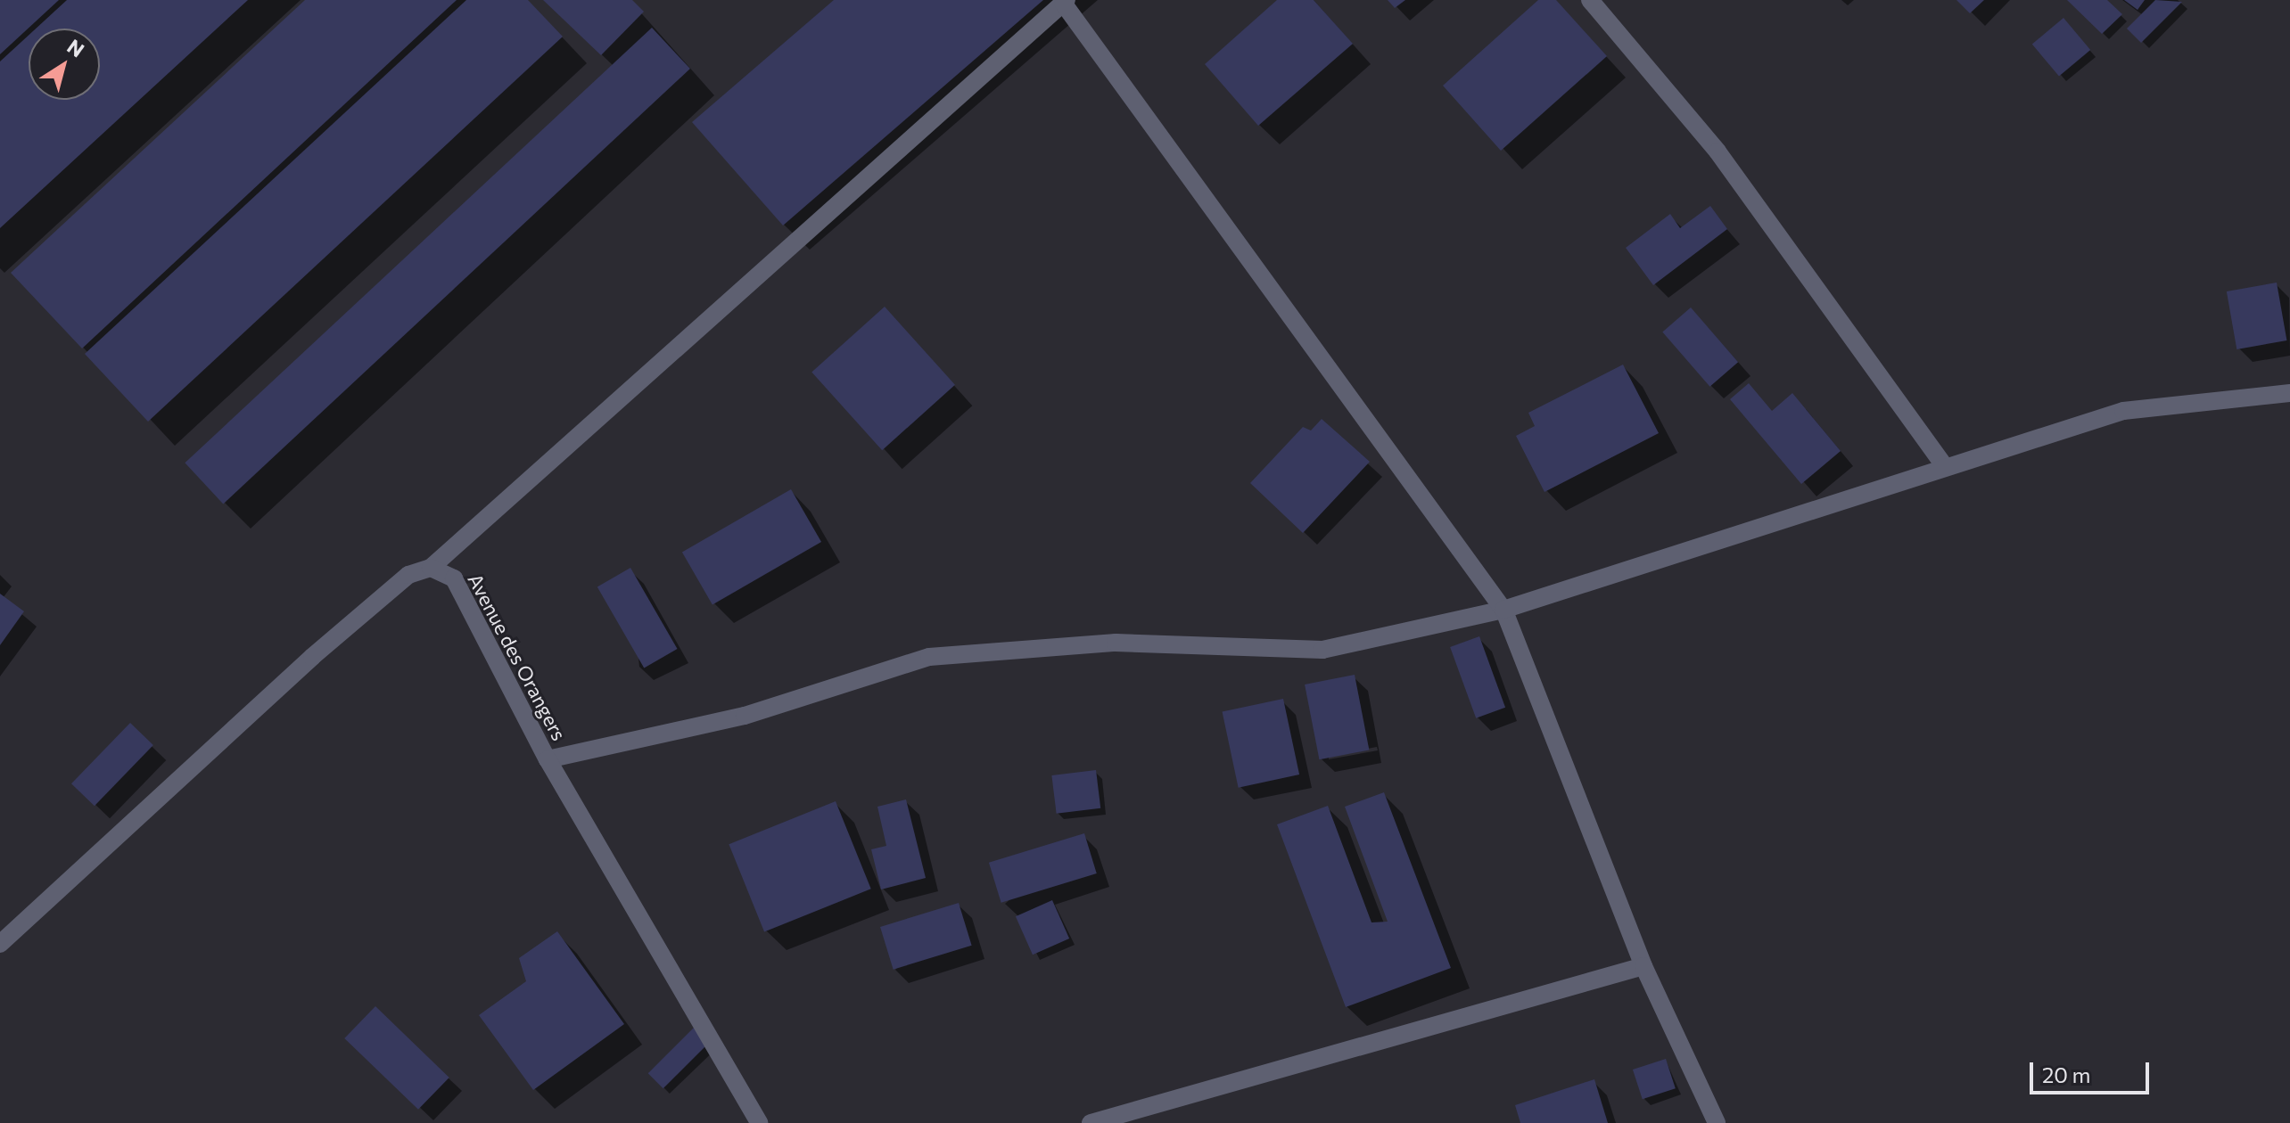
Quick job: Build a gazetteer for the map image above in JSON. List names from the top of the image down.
{
  "streets": {
    "street": ["Avenue des Orangers"]
  },
  "scale_bar": "20 m",
  "north": "top right"
}
